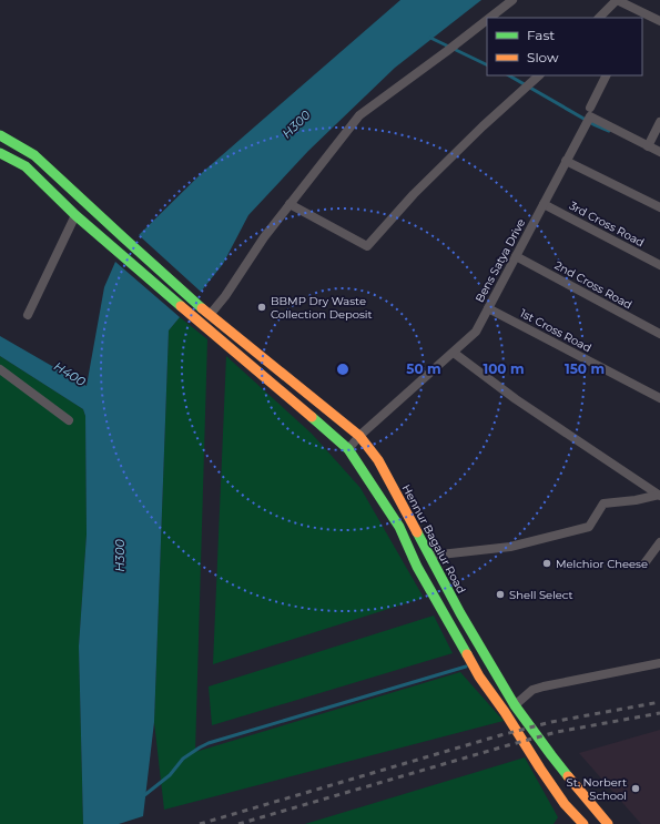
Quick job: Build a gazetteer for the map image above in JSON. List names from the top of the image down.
{
  "streets": {
    "main road": ["Hennur Bagalur Road"],
    "street": [
      "3rd Cross Road",
      "Bens Satya Drive",
      "2nd Cross Road",
      "1st Cross Road"
    ]
  },
  "crossings": [
    ["3rd Cross Road", "Bens Satya Drive"],
    ["Bens Satya Drive", "2nd Cross Road"],
    ["Bens Satya Drive", "1st Cross Road"],
    ["Bens Satya Drive", "Hennur Bagalur Road"]
  ],
  "water": ["H300", "H400"],
  "places": [
    "BBMP Dry Waste Collection Deposit",
    "Melchior Cheese",
    "Shell Select",
    "St. Norbert School"
  ],
  "legend": ["Fast", "Slow"],
  "rings": ["50 m", "100 m", "150 m"]
}
